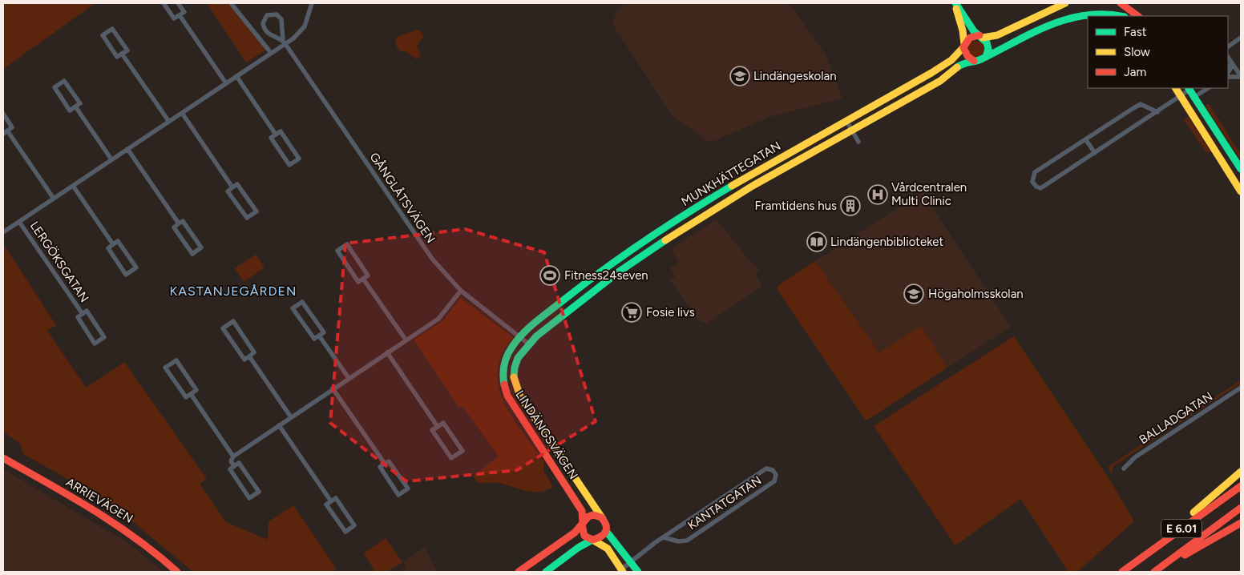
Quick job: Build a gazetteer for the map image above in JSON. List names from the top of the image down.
{
  "streets": {
    "main road": [
      "MUNKHÄTTEGATAN",
      "LINDÄNGSVÄGEN",
      "ARRIEVÄGEN",
      "E 6.01"
    ],
    "street": [
      "GÅNGLÅTSVÄGEN",
      "LERGÖKSGATAN",
      "BALLADGATAN",
      "KANTATGATAN"
    ]
  },
  "crossings": [
    ["MUNKHÄTTEGATAN", "GÅNGLÅTSVÄGEN"],
    ["MUNKHÄTTEGATAN", "LINDÄNGSVÄGEN"],
    ["GÅNGLÅTSVÄGEN", "LERGÖKSGATAN"],
    ["GÅNGLÅTSVÄGEN", "LINDÄNGSVÄGEN"],
    ["LINDÄNGSVÄGEN", "KANTATGATAN"]
  ],
  "districts": ["KASTANJEGÅRDEN"],
  "places": {
    "school or university": ["Lindängeskolan", "Högaholmsskolan"],
    "hospital": ["Vårdcentralen Multi Clinic"],
    "building": ["Framtidens hus"],
    "library": ["Lindängenbiblioteket"],
    "sports": ["Fitness24seven"],
    "supermarket": ["Fosie livs"]
  },
  "legend": ["Fast", "Slow", "Jam"]
}
